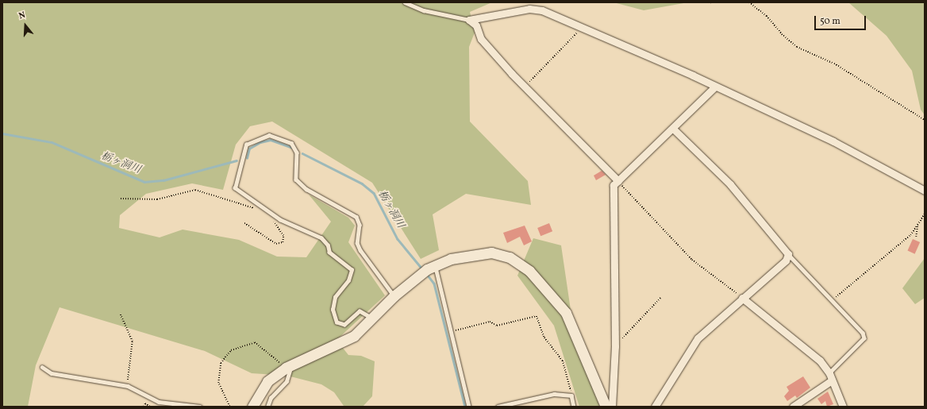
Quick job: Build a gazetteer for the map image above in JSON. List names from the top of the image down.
{
  "water": ["栃ヶ洞川"],
  "scale_bar": "50 m",
  "north": "top"
}
